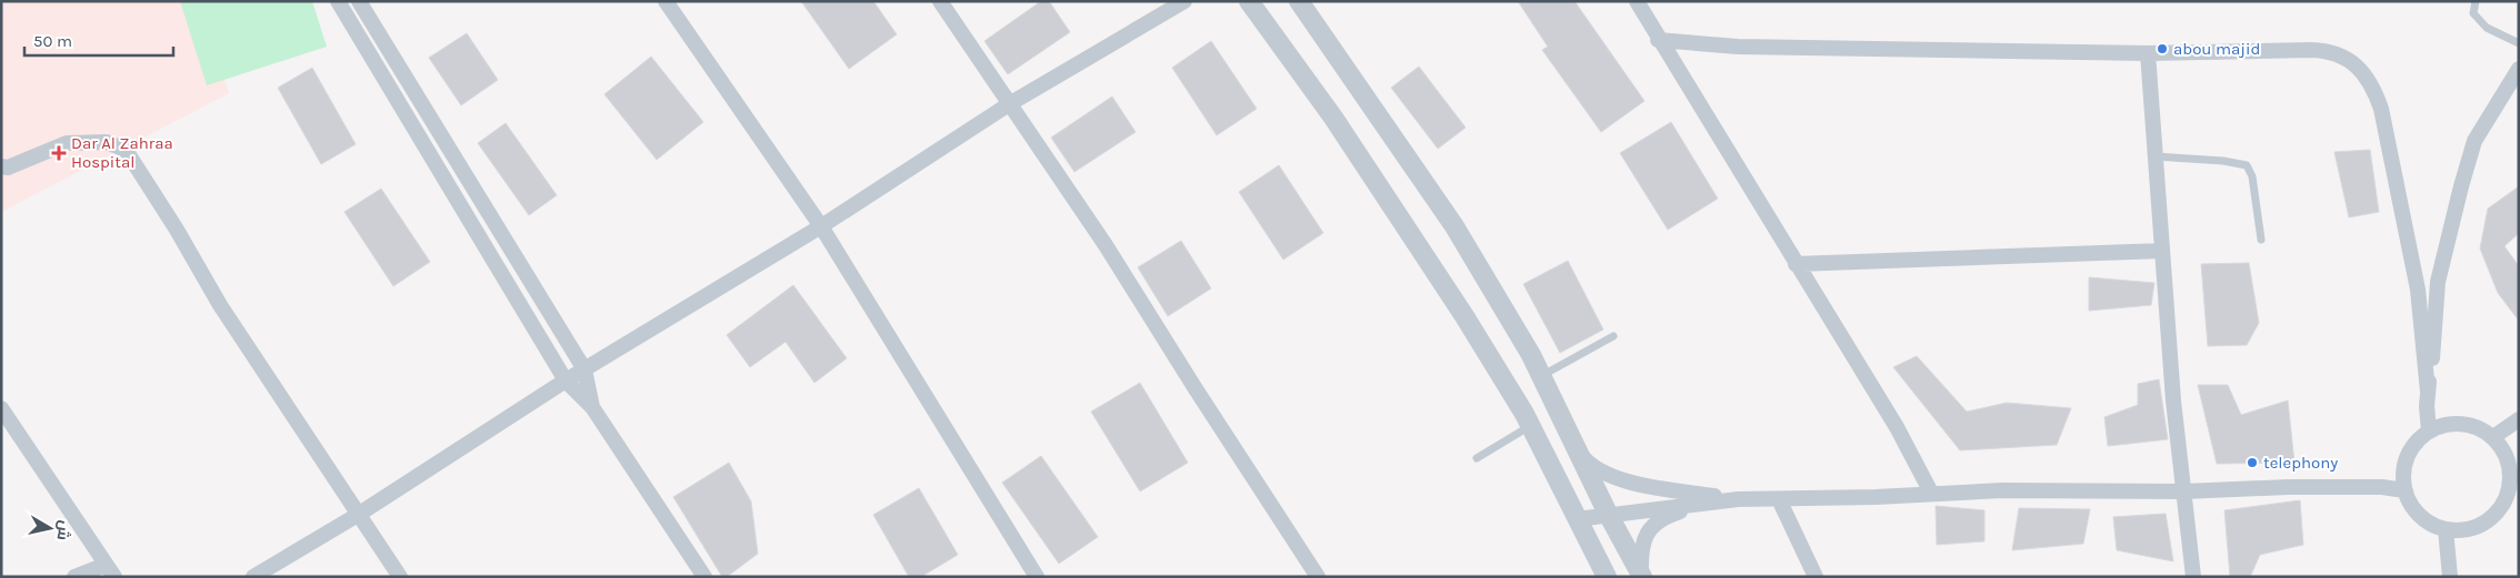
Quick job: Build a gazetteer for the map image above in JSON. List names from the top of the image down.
{
  "places": {
    "other": ["abou majid", "telephony"],
    "health": ["Dar Al Zahraa Hospital"]
  },
  "scale_bar": "50 m",
  "north": "right"
}
